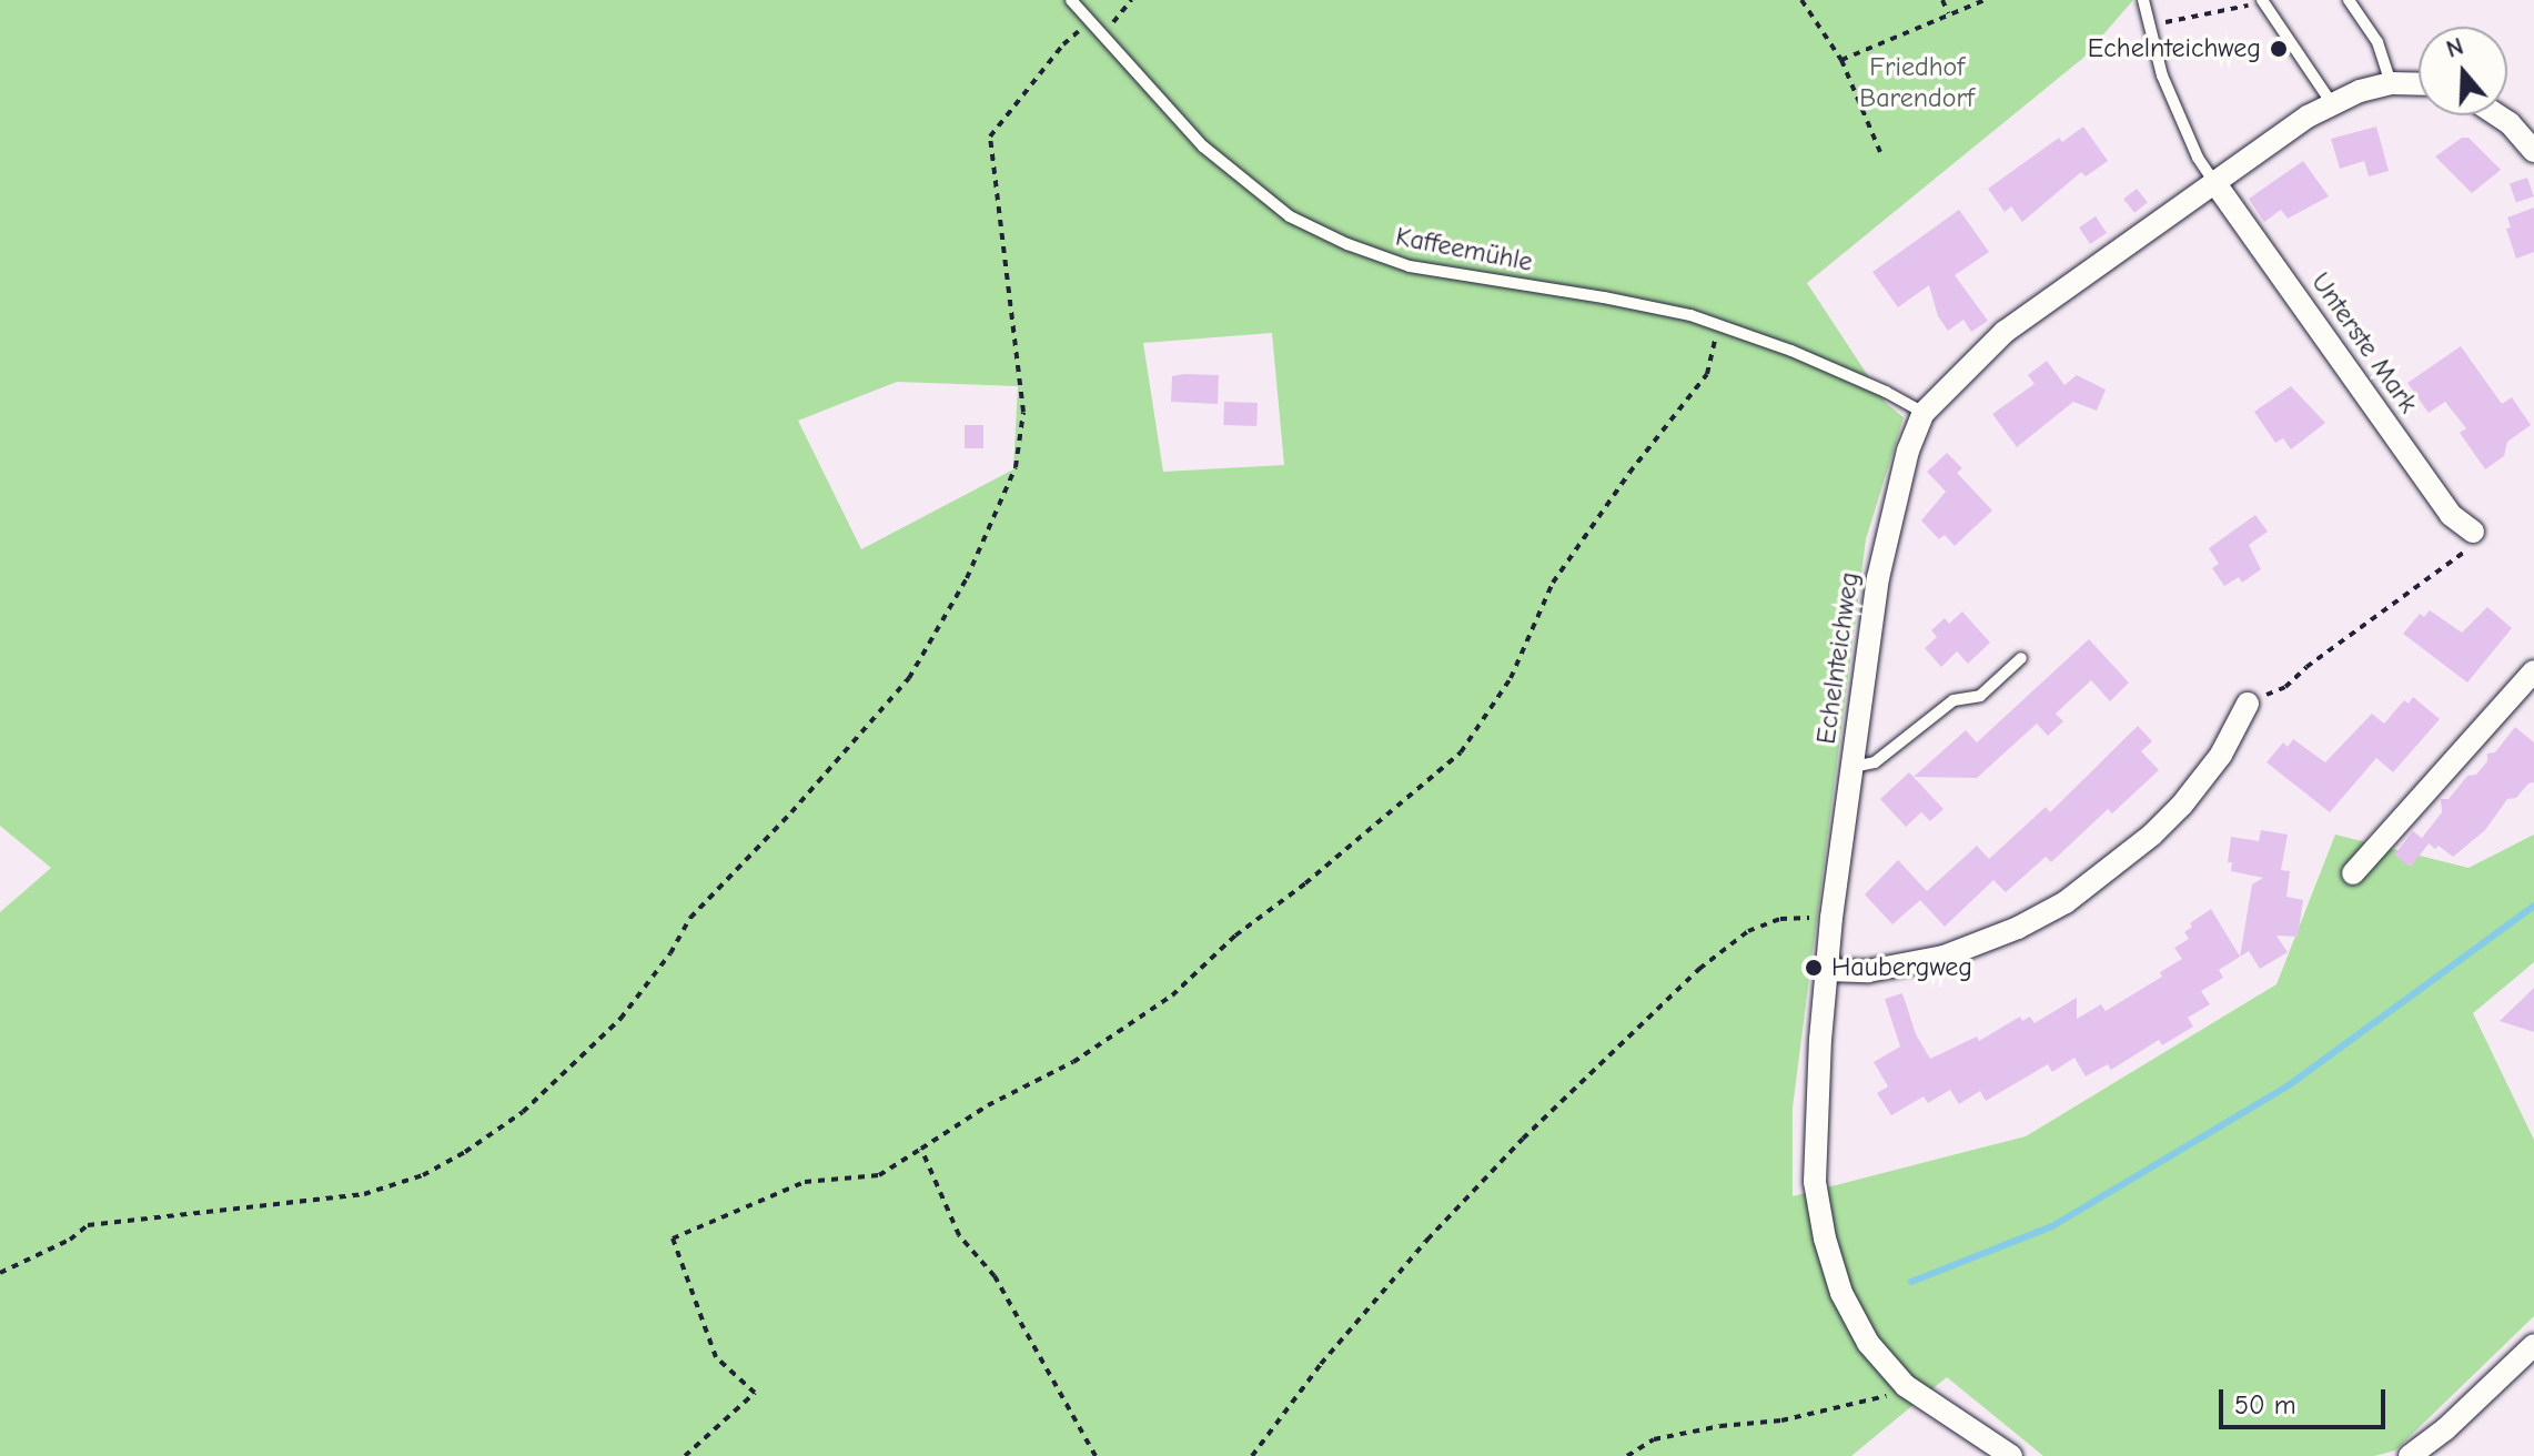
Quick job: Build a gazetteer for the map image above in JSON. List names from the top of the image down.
{
  "streets": {
    "street": ["Unterste Mark", "Echelnteichweg"],
    "lane": ["Kaffeemühle"]
  },
  "crossings": [
    ["Kaffeemühle", "Echelnteichweg"],
    ["Unterste Mark", "Echelnteichweg"]
  ],
  "parks": ["Friedhof Barendorf"],
  "places": ["Echelnteichweg", "Haubergweg"],
  "scale_bar": "50 m",
  "north": "top"
}
